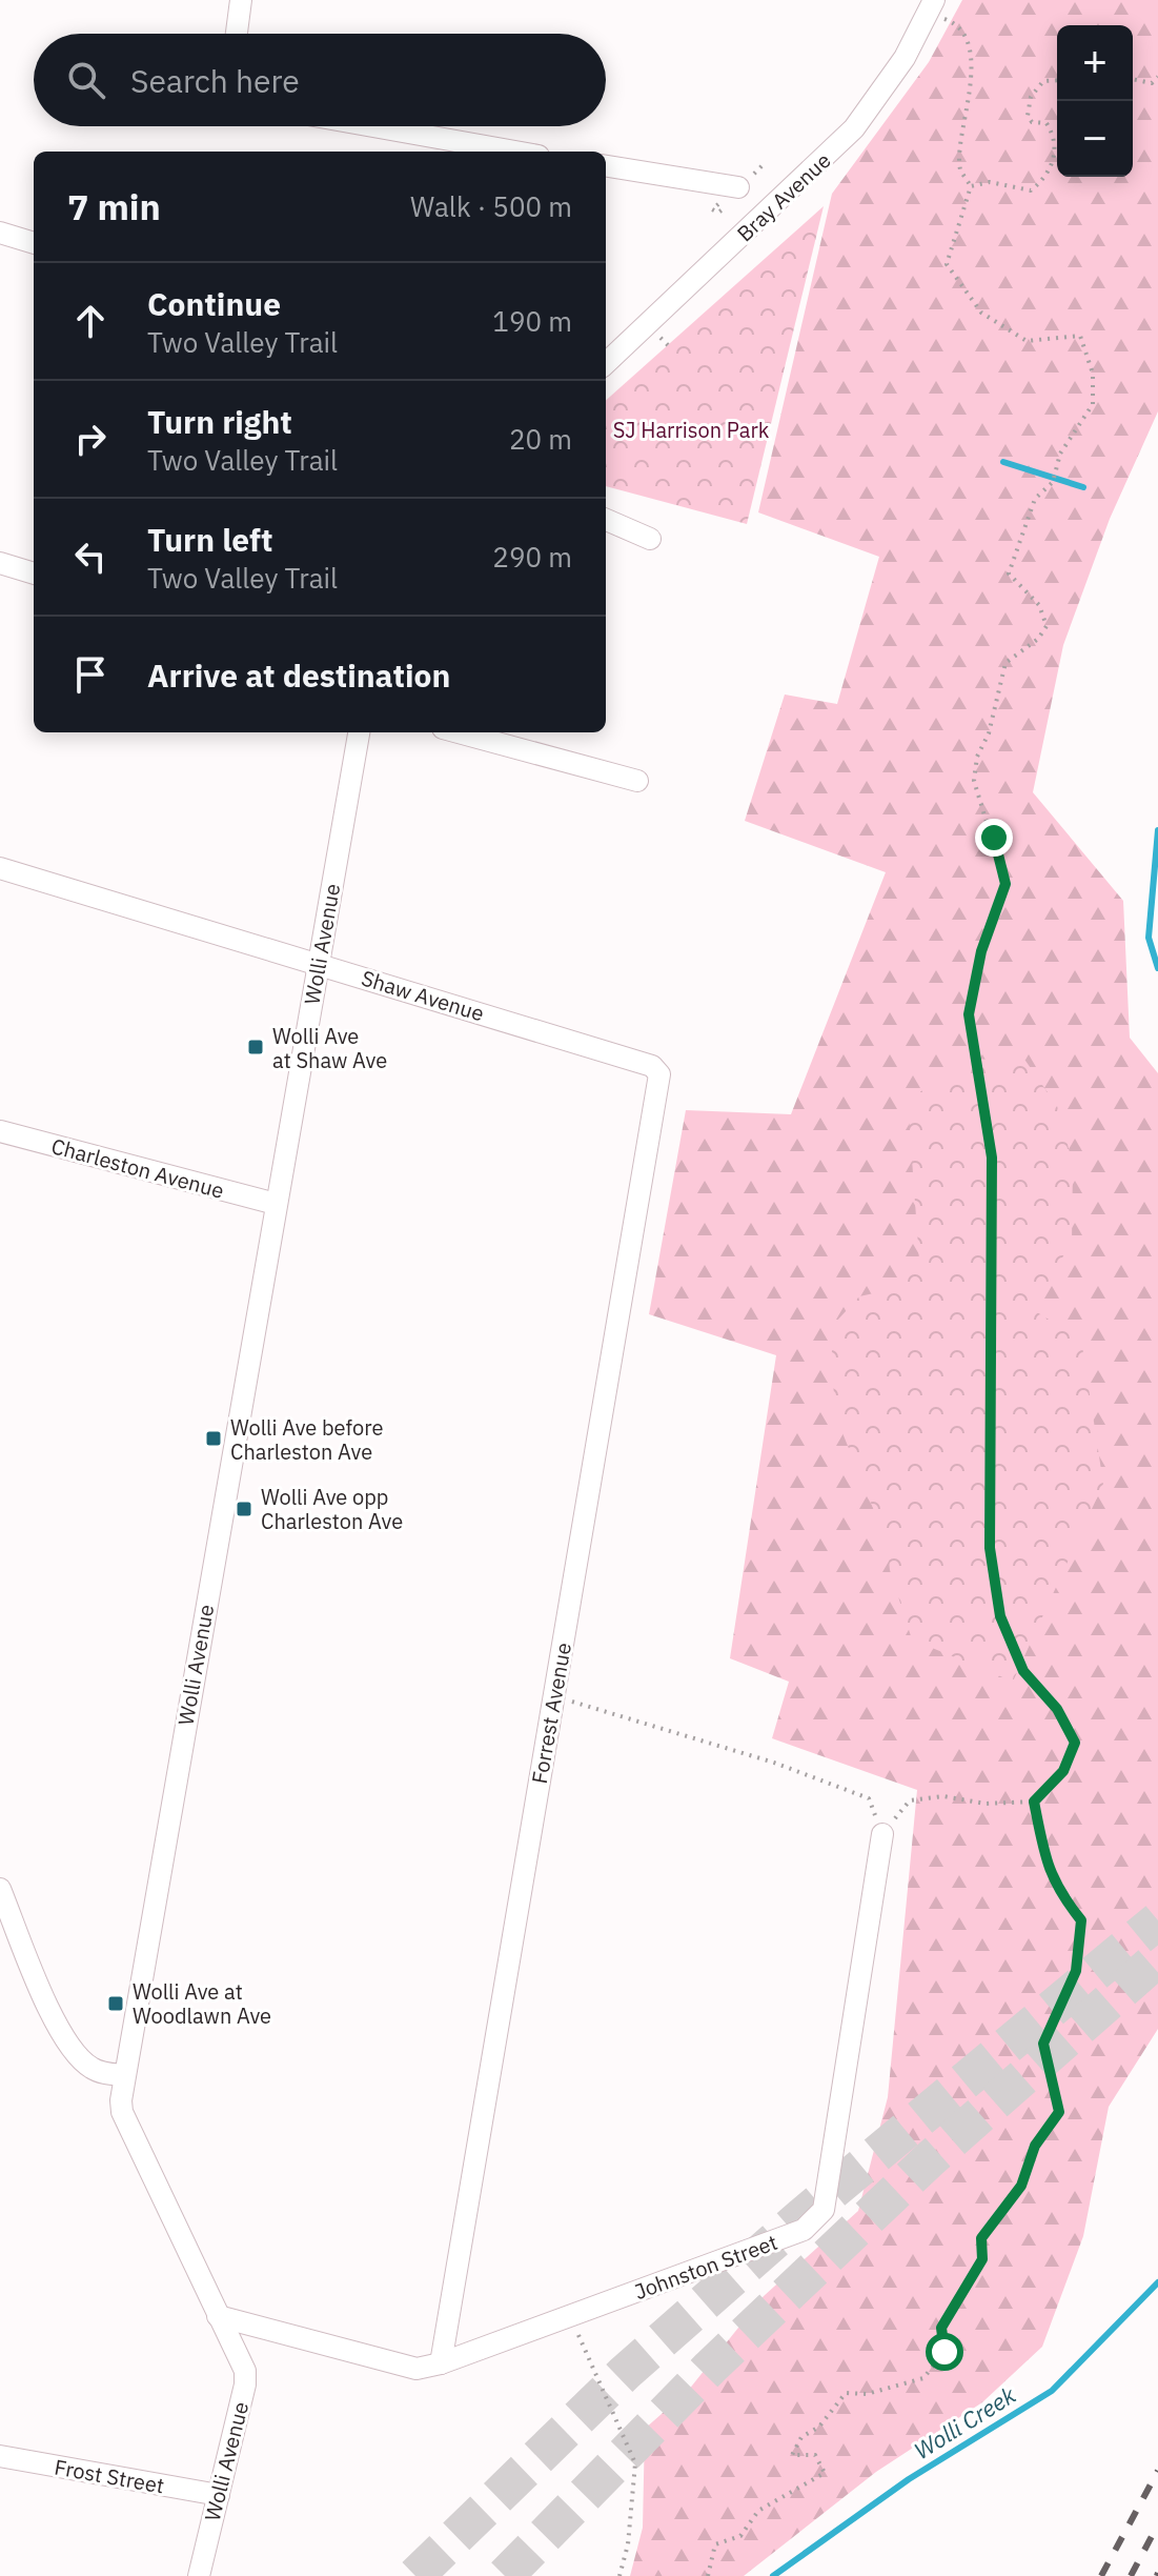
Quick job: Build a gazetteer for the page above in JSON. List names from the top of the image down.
{
  "streets": {
    "street": [
      "Bray Avenue",
      "Wolli Avenue",
      "Shaw Avenue",
      "Charleston Avenue",
      "Forrest Avenue",
      "Johnston Street",
      "Frost Street"
    ]
  },
  "crossings": [
    ["Wolli Avenue", "Shaw Avenue"],
    ["Wolli Avenue", "Charleston Avenue"],
    ["Wolli Avenue", "Johnston Street"],
    ["Wolli Avenue", "Frost Street"],
    ["Shaw Avenue", "Forrest Avenue"],
    ["Forrest Avenue", "Johnston Street"]
  ],
  "water": ["Wolli Creek"],
  "parks": ["SJ Harrison Park"],
  "places": {
    "transit": [
      "Wolli Ave at Shaw Ave",
      "Wolli Ave before Charleston Ave",
      "Wolli Ave opp Charleston Ave",
      "Wolli Ave at Woodlawn Ave"
    ]
  },
  "page": {
    "map_buttons": ["+", "−"],
    "search": "Search here",
    "heading": ["7 min", "Walk · 500 m"],
    "list": [
      ["Continue", "Two Valley Trail", "190 m"],
      ["Turn right", "Two Valley Trail", "20 m"],
      ["Turn left", "Two Valley Trail", "290 m"],
      "Arrive at destination"
    ]
  }
}
